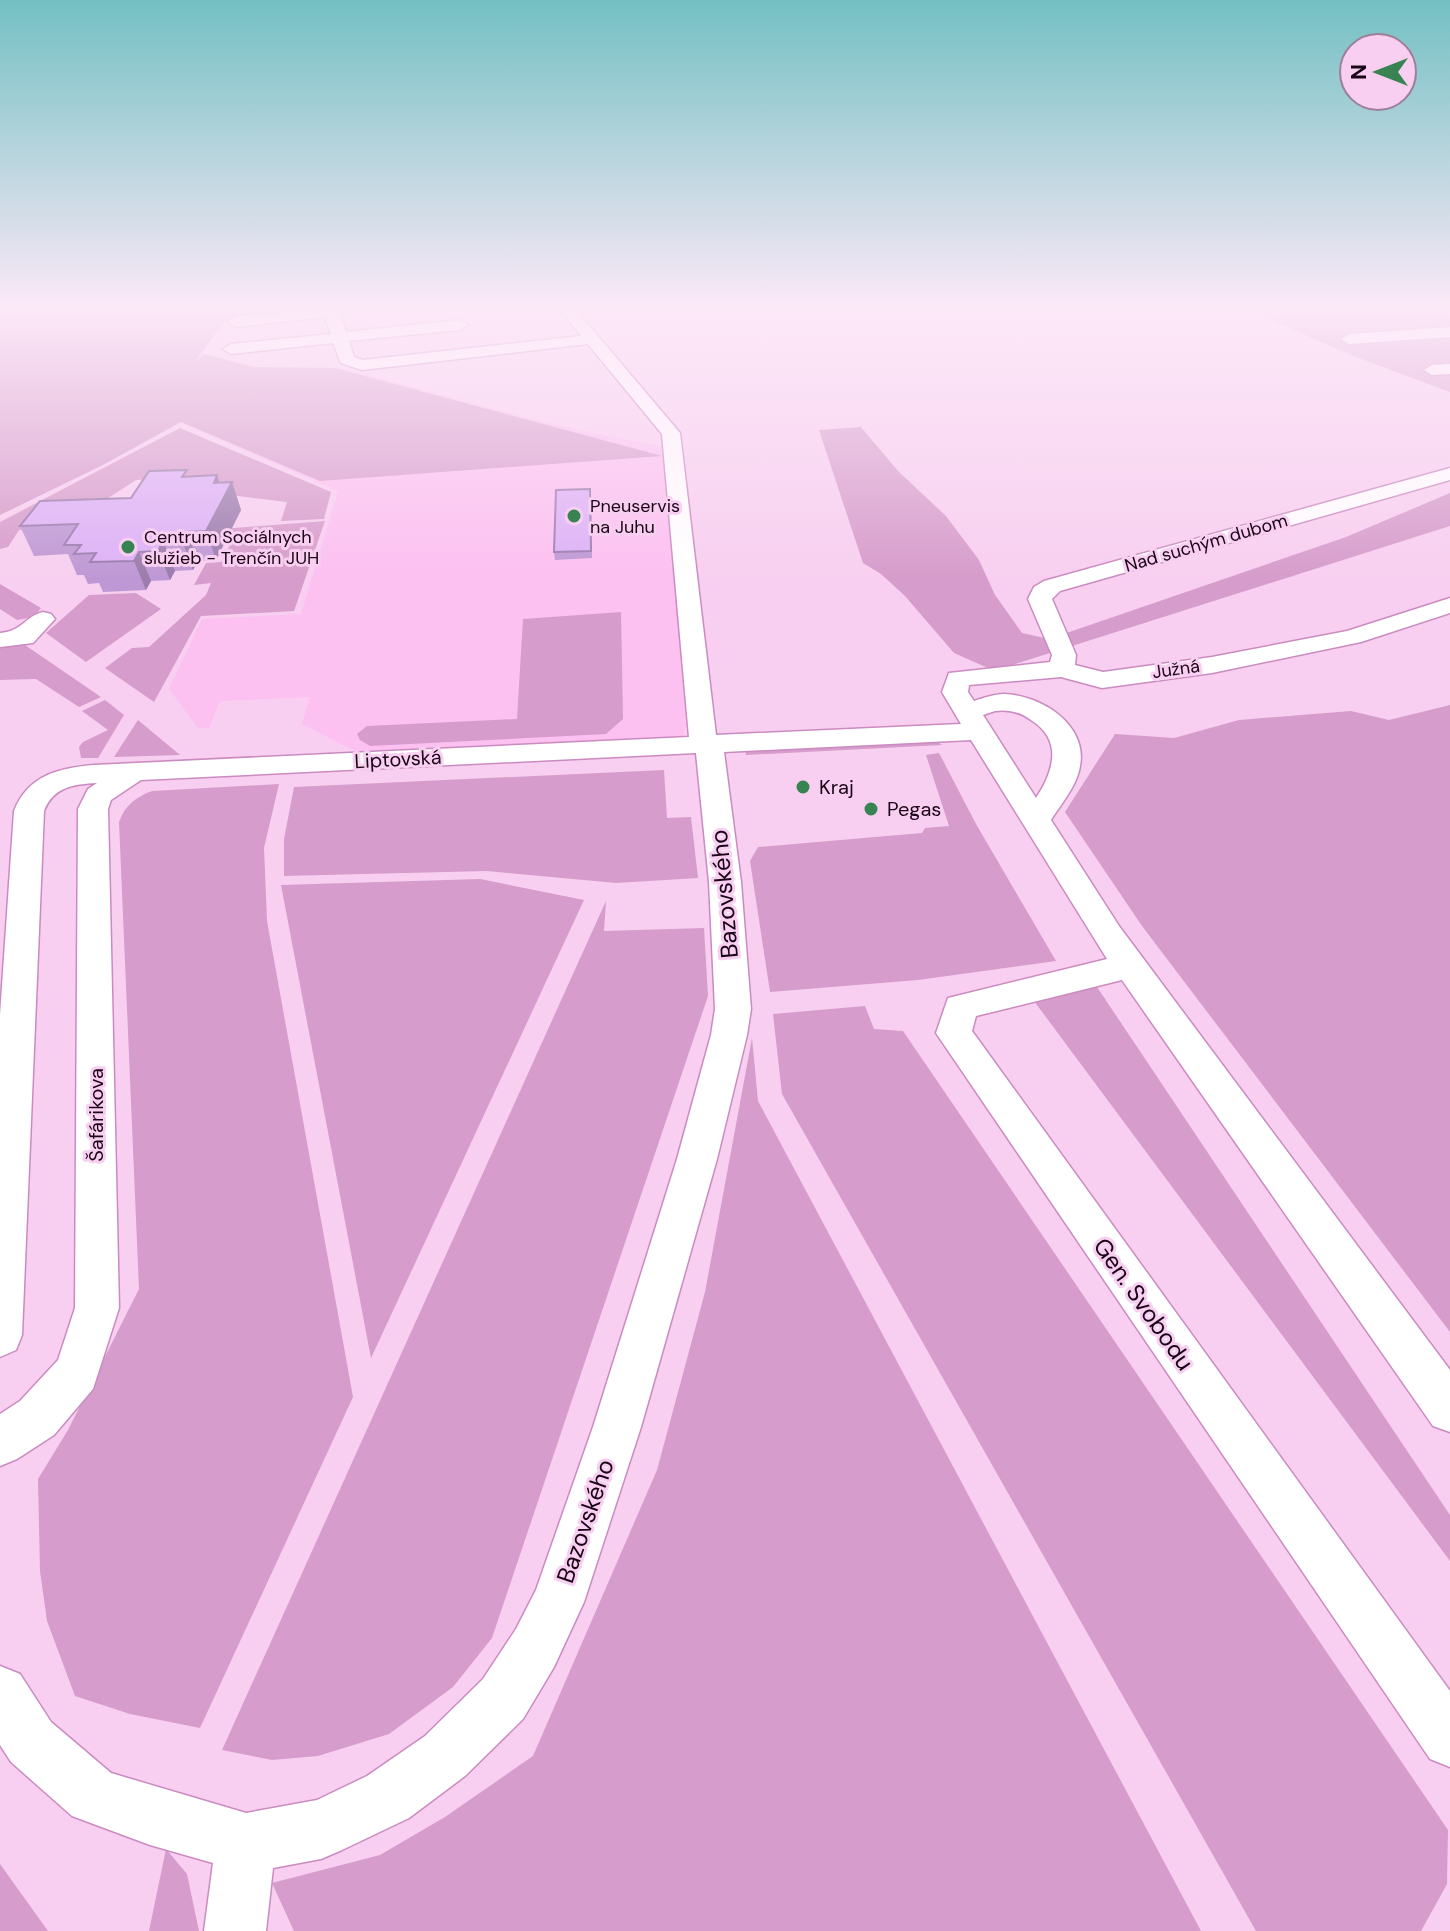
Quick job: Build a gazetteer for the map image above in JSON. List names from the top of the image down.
{
  "streets": {
    "street": [
      "Nad suchým dubom",
      "Južná",
      "Liptovská",
      "Bazovského",
      "Šafárikova",
      "Gen. Svobodu"
    ]
  },
  "crossings": [
    ["Nad suchým dubom", "Južná"],
    ["Južná", "Liptovská"],
    ["Liptovská", "Bazovského"],
    ["Liptovská", "Šafárikova"]
  ],
  "places": [
    "Pneuservis na Juhu",
    "Centrum Sociálnych služieb - Trenčín JUH",
    "Kraj",
    "Pegas"
  ],
  "north": "left"
}
